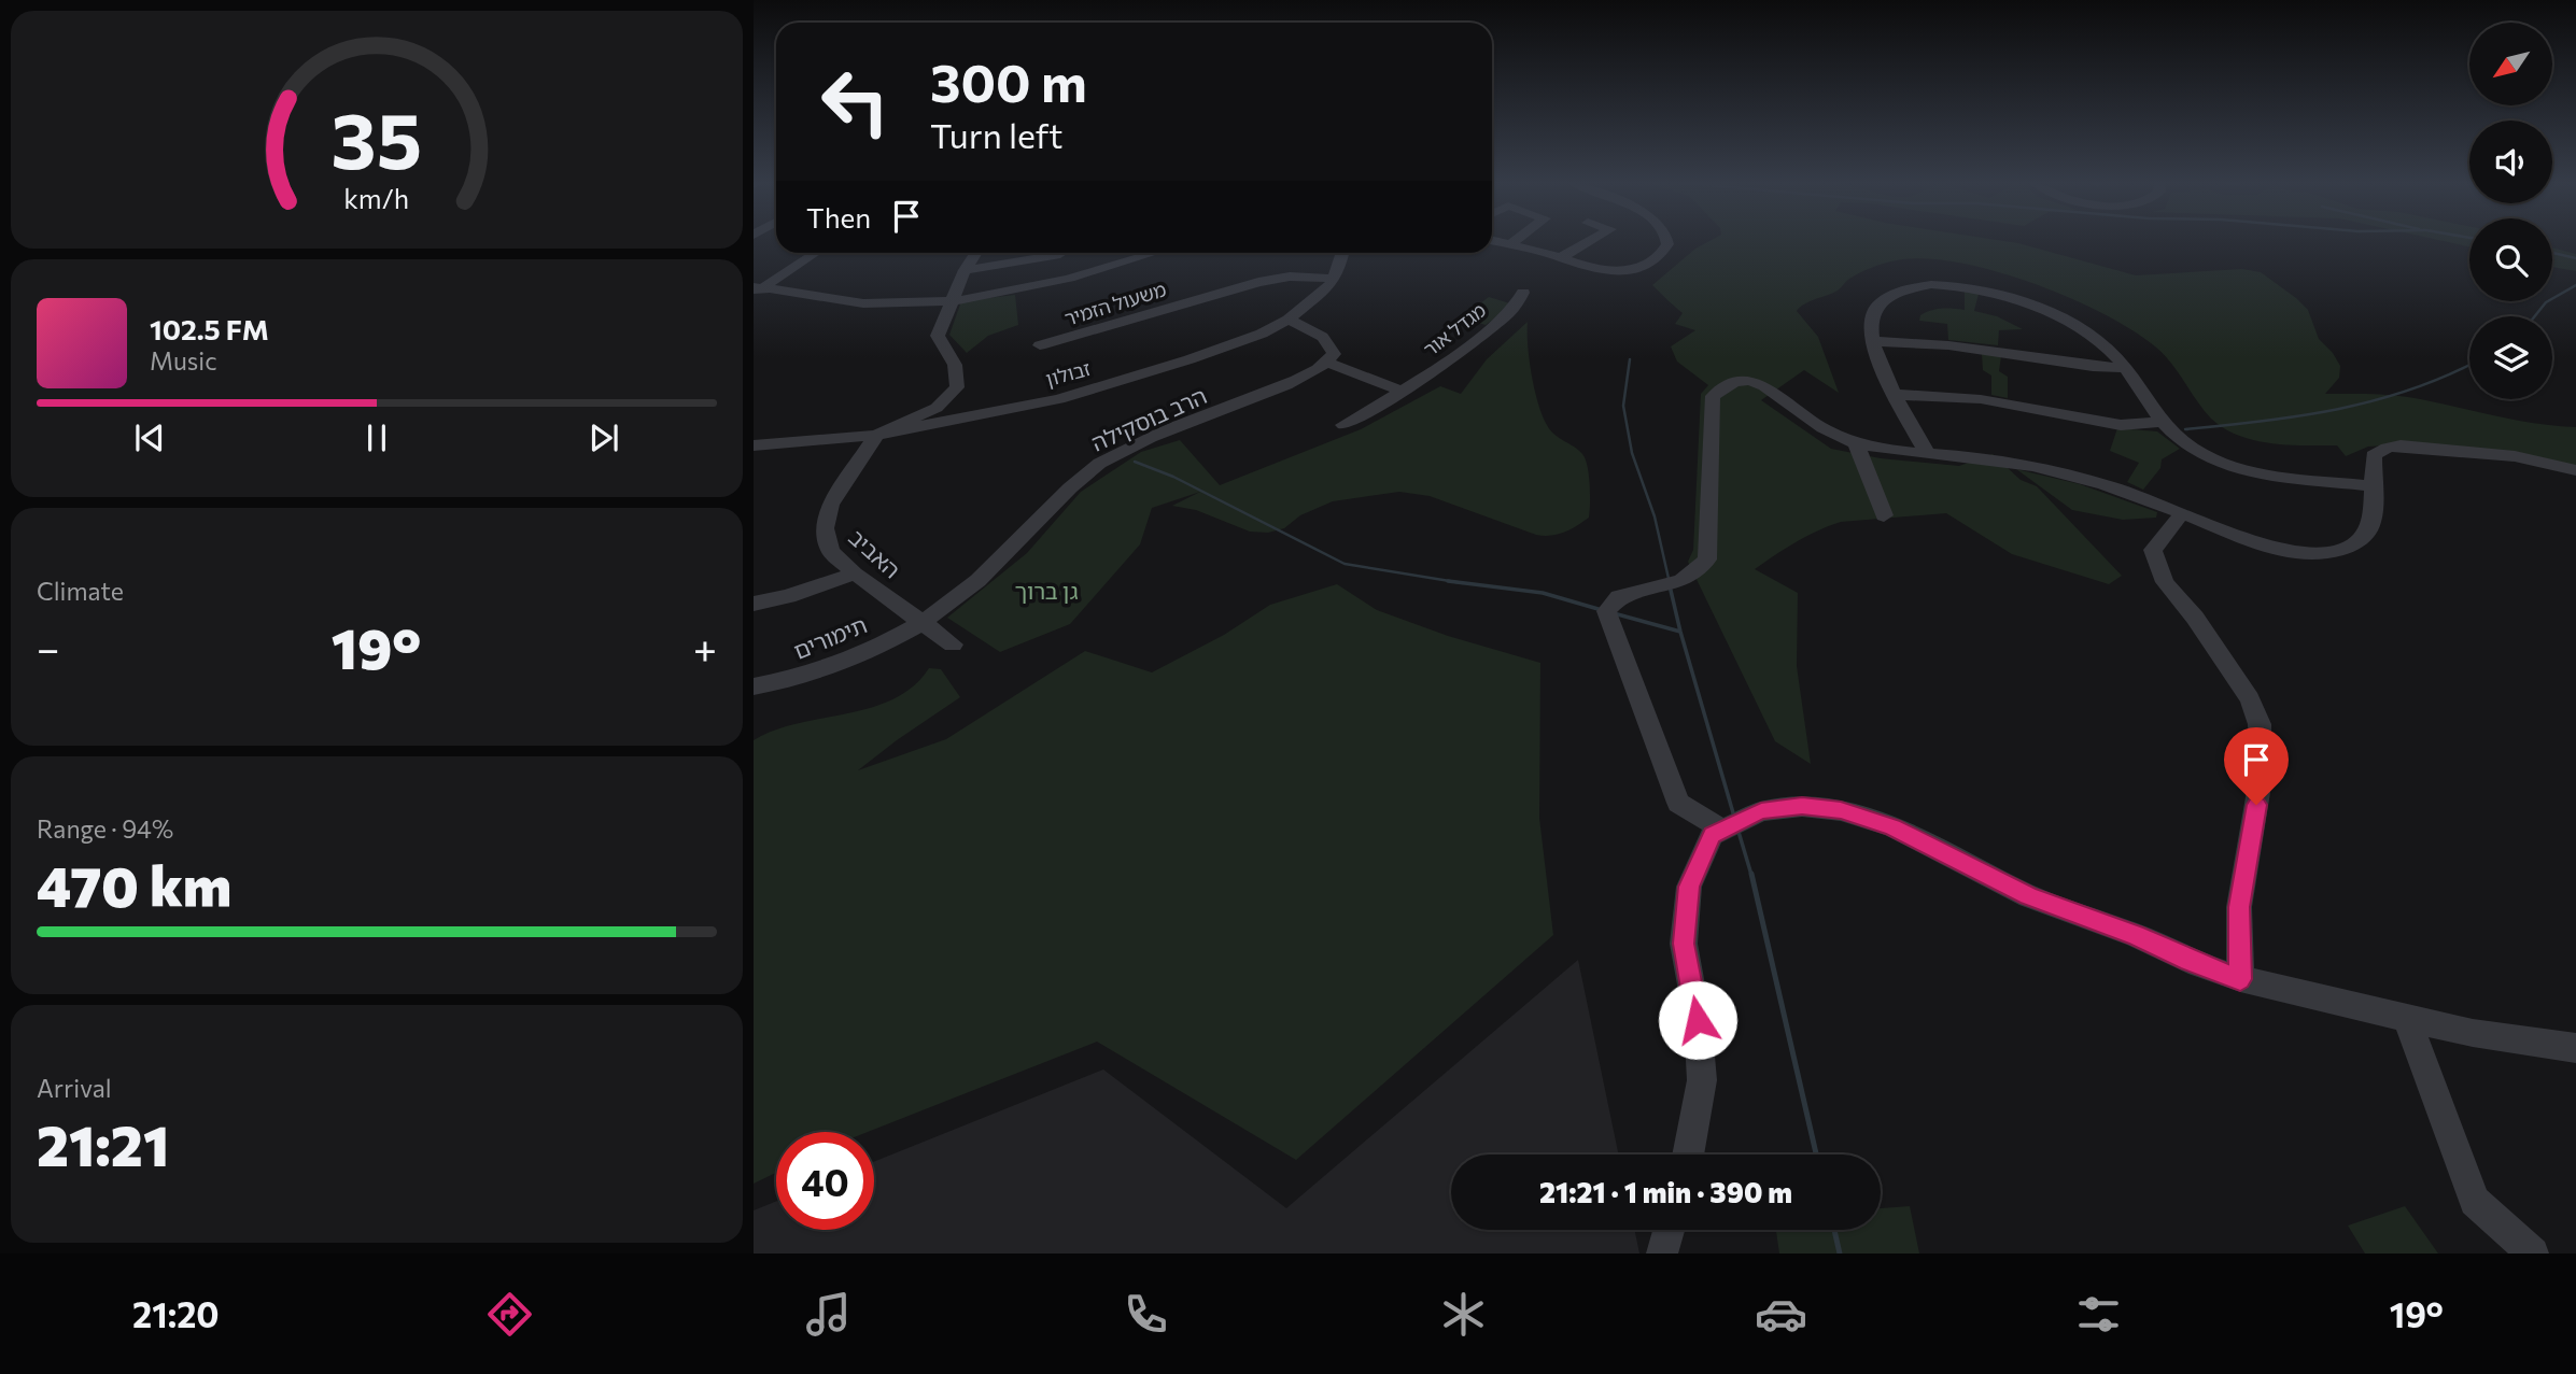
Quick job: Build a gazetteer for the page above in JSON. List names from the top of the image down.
{
  "streets": {
    "street": [
      "משעול הזמיר",
      "מגדל אור",
      "זבולון",
      "הרב בוסקילה",
      "האביב",
      "תימורים"
    ]
  },
  "crossings": [
    ["משעול הזמיר", "זבולון"],
    ["זבולון", "האביב"],
    ["הרב בוסקילה", "האביב"],
    ["הרב בוסקילה", "תימורים"],
    ["האביב", "תימורים"]
  ],
  "parks": ["גן ברוך"],
  "north": "bottom left",
  "page": {
    "turn": ["300 m", "Turn left"],
    "then": "Then",
    "song": ["102.5 FM", "Music"],
    "tile": [
      "Climate",
      ["Range · 94%", "470 km"],
      ["Arrival", "21:21"]
    ],
    "heat": ["−", "19°", "+"],
    "limit": "40",
    "trip": "21:21 · 1 min · 390 m",
    "tabs": ["21:20", "19°"],
    "gauge": ["35", "km/h"]
  }
}
